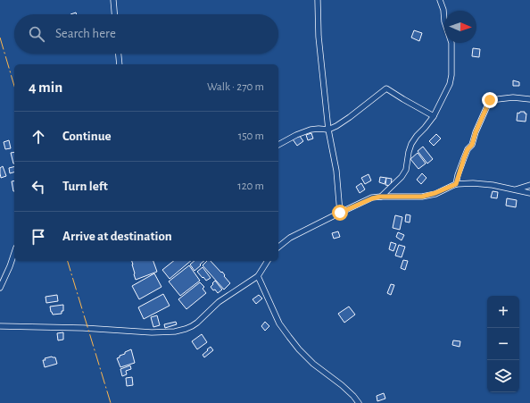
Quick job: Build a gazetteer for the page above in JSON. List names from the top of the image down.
{
  "north": "right",
  "page": {
    "search": "Search here",
    "heading": ["4 min", "Walk · 270 m"],
    "list": [
      ["Continue", "150 m"],
      ["Turn left", "120 m"],
      "Arrive at destination"
    ],
    "map_buttons": ["+", "−"]
  }
}
